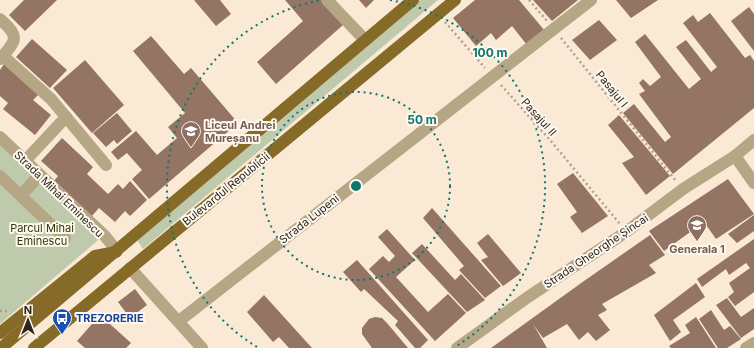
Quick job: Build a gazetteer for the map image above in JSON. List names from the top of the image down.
{
  "streets": {
    "main road": ["Bulevardul Republicii"],
    "street": ["Strada Mihai Eminescu", "Strada Lupeni", "Strada Gheorghe Șincai"],
    "path": ["Pasajul I", "Pasajul II"]
  },
  "crossings": [
    ["Pasajul I", "Strada Lupeni"],
    ["Pasajul I", "Strada Gheorghe Șincai"],
    ["Pasajul II", "Bulevardul Republicii"],
    ["Pasajul II", "Strada Lupeni"],
    ["Pasajul II", "Strada Gheorghe Șincai"],
    ["Bulevardul Republicii", "Strada Mihai Eminescu"]
  ],
  "parks": ["Parcul Mihai Eminescu"],
  "places": {
    "school or university": ["Liceul Andrei Mureșanu", "Generala 1"],
    "bus stop": ["TREZORERIE"]
  },
  "north": "top",
  "rings": ["100 m", "50 m"]
}
